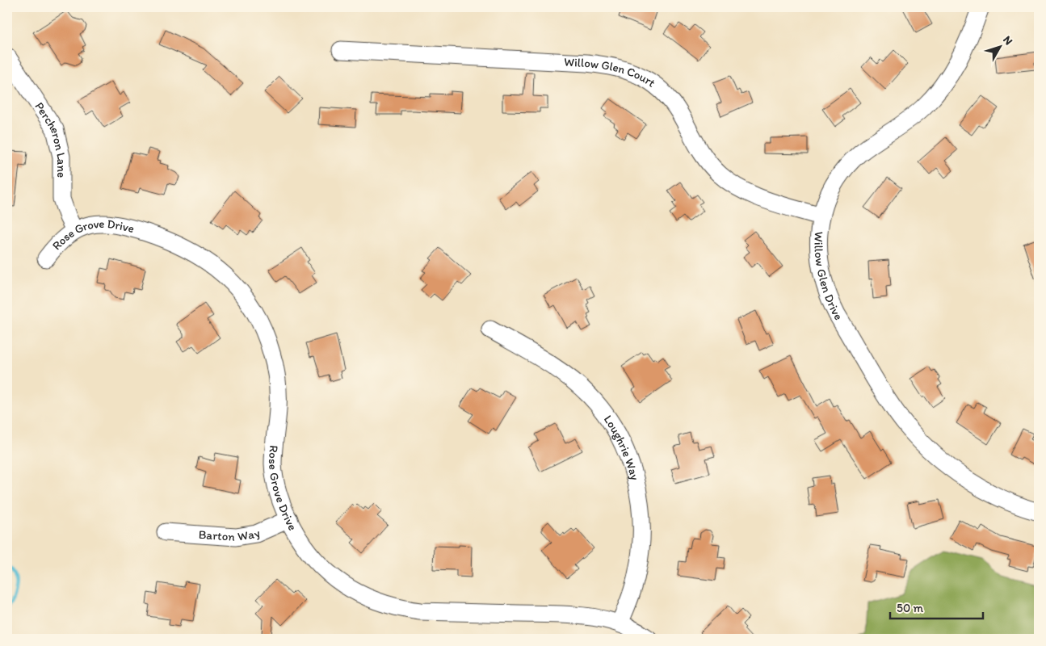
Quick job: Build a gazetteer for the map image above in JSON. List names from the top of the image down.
{
  "streets": {
    "street": [
      "Willow Glen Court",
      "Percheron Lane",
      "Rose Grove Drive",
      "Willow Glen Drive",
      "Loughrie Way",
      "Barton Way"
    ]
  },
  "crossings": [
    ["Willow Glen Court", "Willow Glen Drive"],
    ["Percheron Lane", "Rose Grove Drive"],
    ["Rose Grove Drive", "Loughrie Way"],
    ["Rose Grove Drive", "Barton Way"]
  ],
  "scale_bar": "50 m",
  "north": "top right"
}
